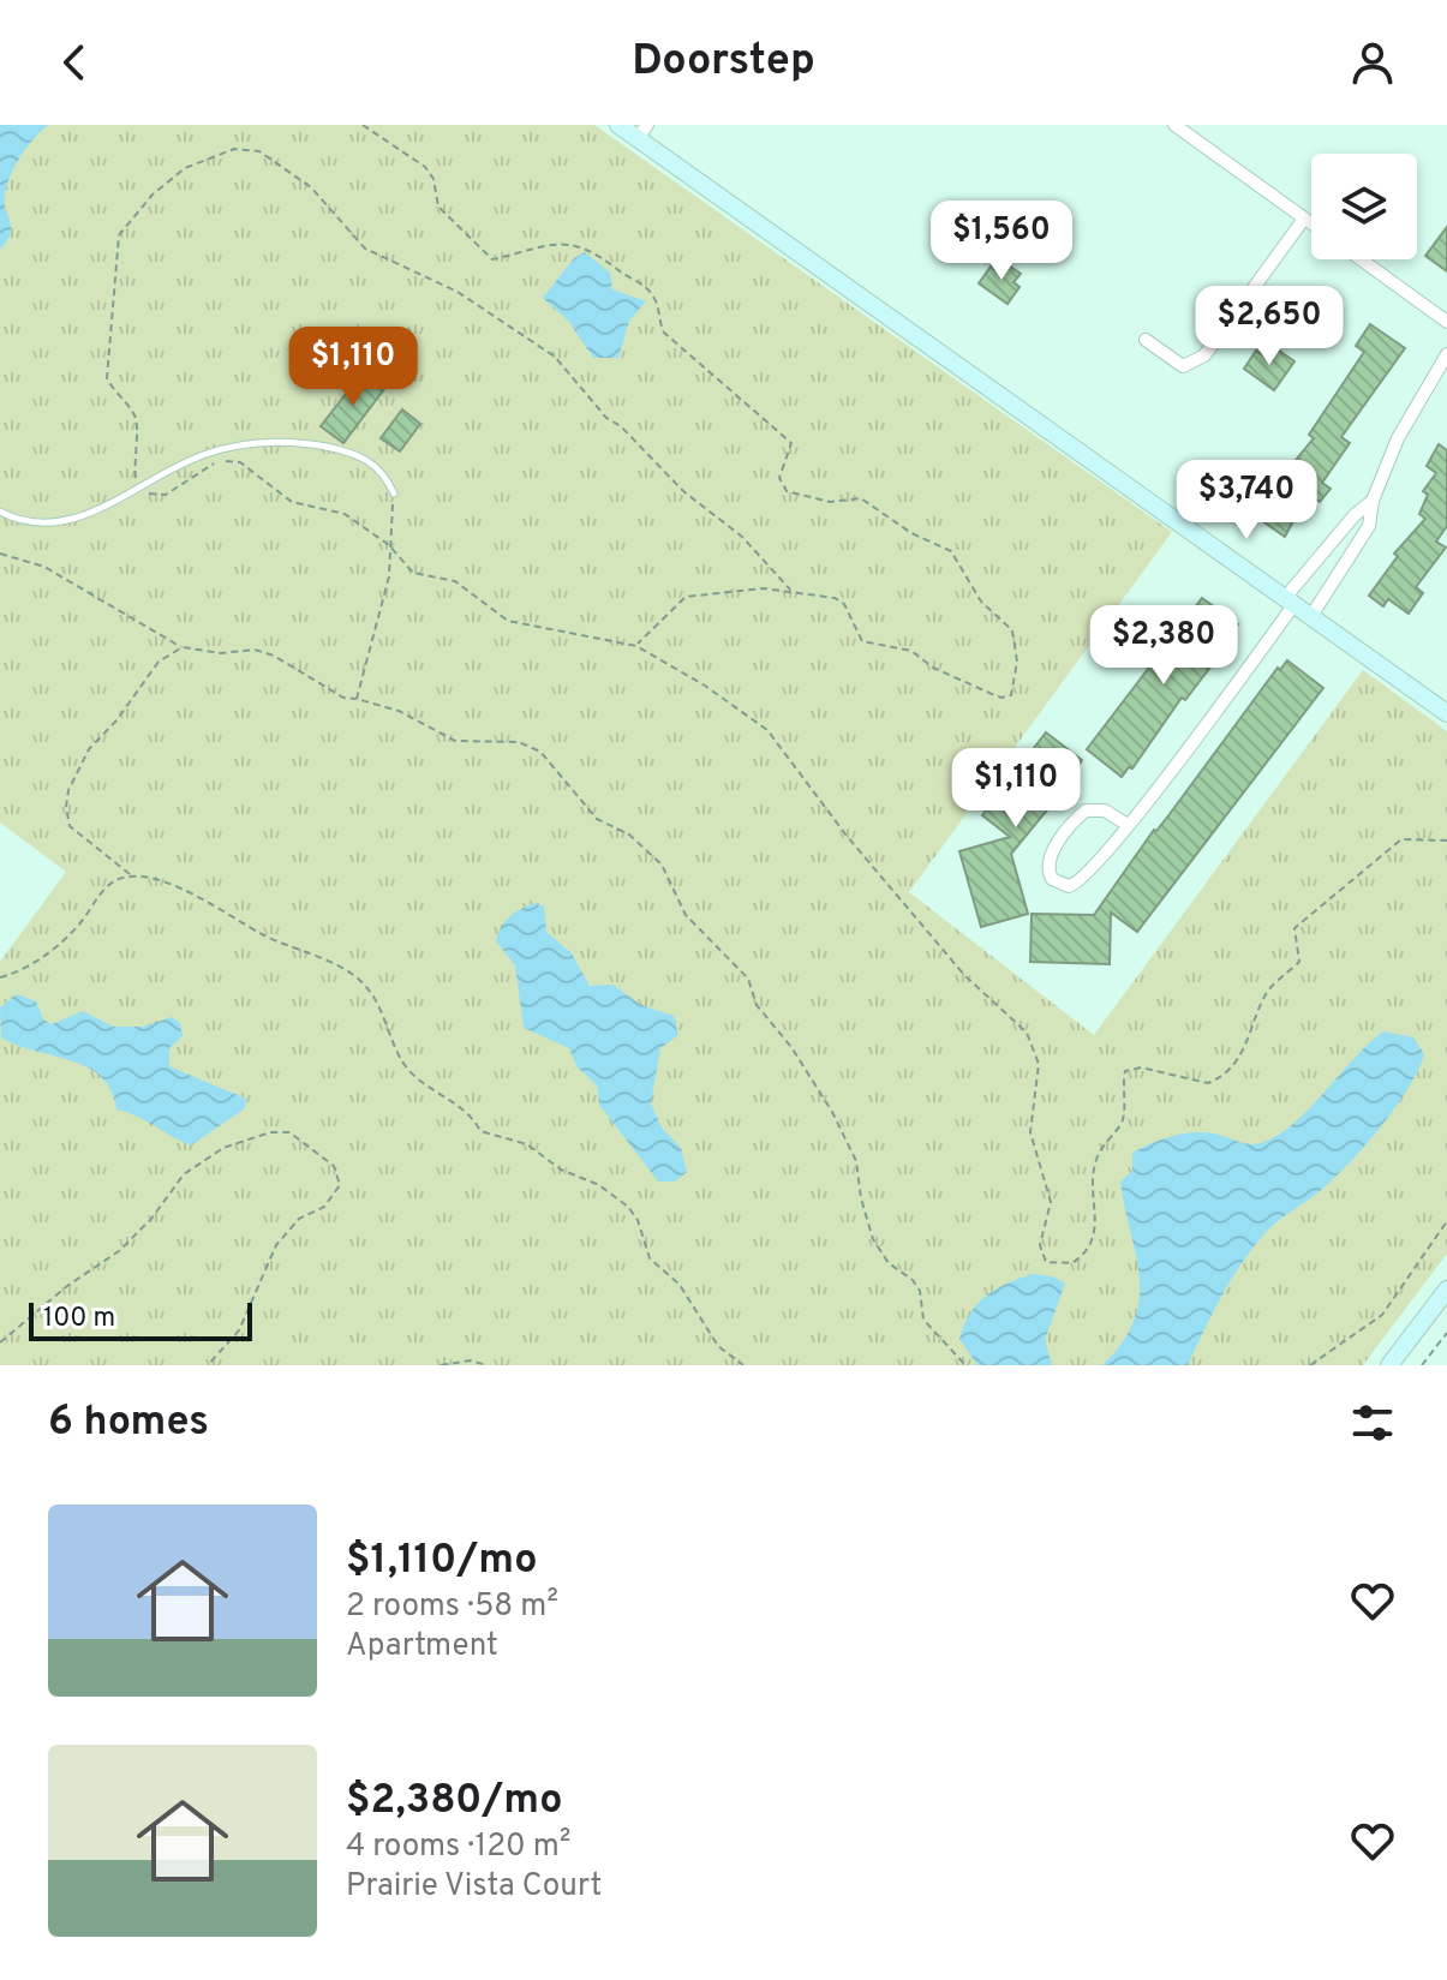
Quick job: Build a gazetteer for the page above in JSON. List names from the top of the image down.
{
  "scale_bar": "100 m",
  "page": {
    "header": "Doorstep",
    "price": [
      "$1,560",
      "$2,650",
      "$1,110",
      "$3,740",
      "$2,380",
      "$1,110"
    ],
    "scale": "100 m",
    "heading": "6 homes",
    "list": [
      {
        "name": "$1,110/mo",
        "note": "2 rooms · 58 m² · Apartment"
      },
      {
        "name": "$2,380/mo",
        "note": "4 rooms · 120 m² · Prairie Vista Court"
      }
    ]
  }
}
